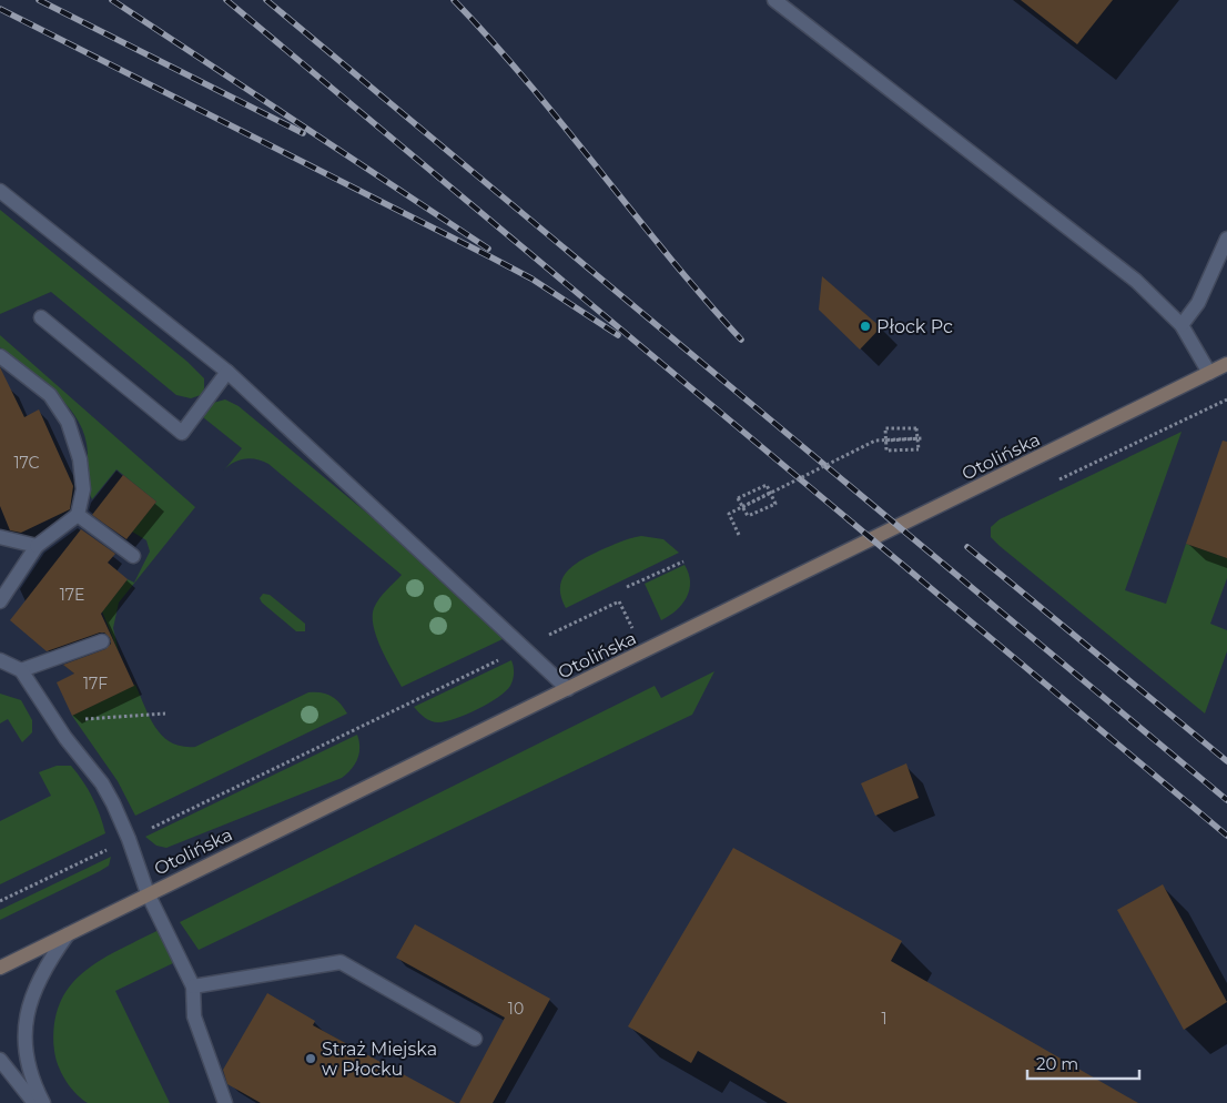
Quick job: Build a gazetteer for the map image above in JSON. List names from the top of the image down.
{
  "streets": {
    "main road": ["Otolińska"]
  },
  "places": ["Płock Pc", "Straż Miejska w Płocku"],
  "house_numbers": [
    "17C",
    "17E",
    "17F",
    "10",
    "1"
  ],
  "scale_bar": "20 m"
}
